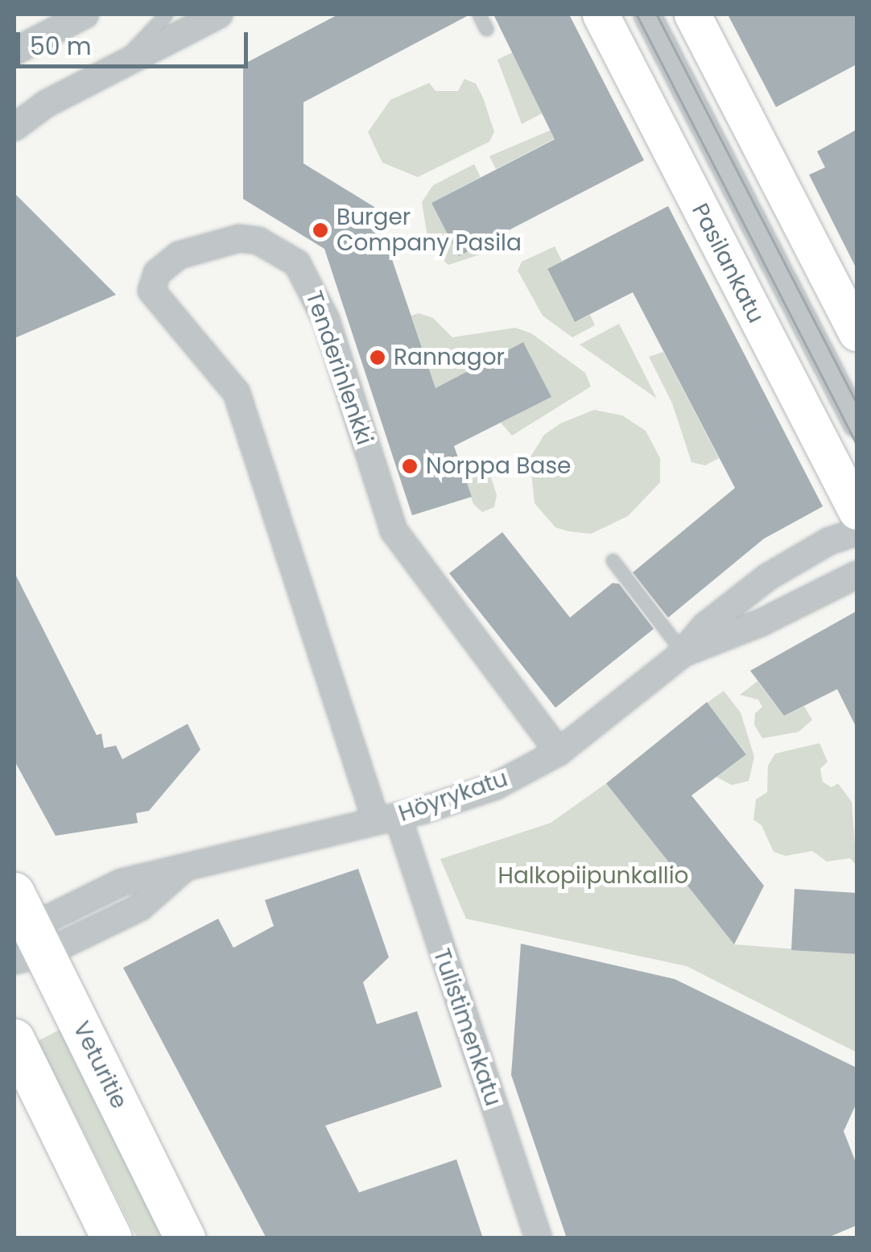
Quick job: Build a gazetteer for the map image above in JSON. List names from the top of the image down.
{
  "streets": {
    "main road": ["Veturitie"],
    "street": [
      "Pasilankatu",
      "Tenderinlenkki",
      "Höyrykatu",
      "Tulistimenkatu"
    ]
  },
  "crossings": [
    ["Tenderinlenkki", "Höyrykatu"],
    ["Tenderinlenkki", "Tulistimenkatu"],
    ["Höyrykatu", "Tulistimenkatu"],
    ["Höyrykatu", "Veturitie"]
  ],
  "parks": ["Halkopiipunkallio"],
  "places": ["Burger Company Pasila", "Rannagor", "Norppa Base"],
  "scale_bar": "50 m"
}
